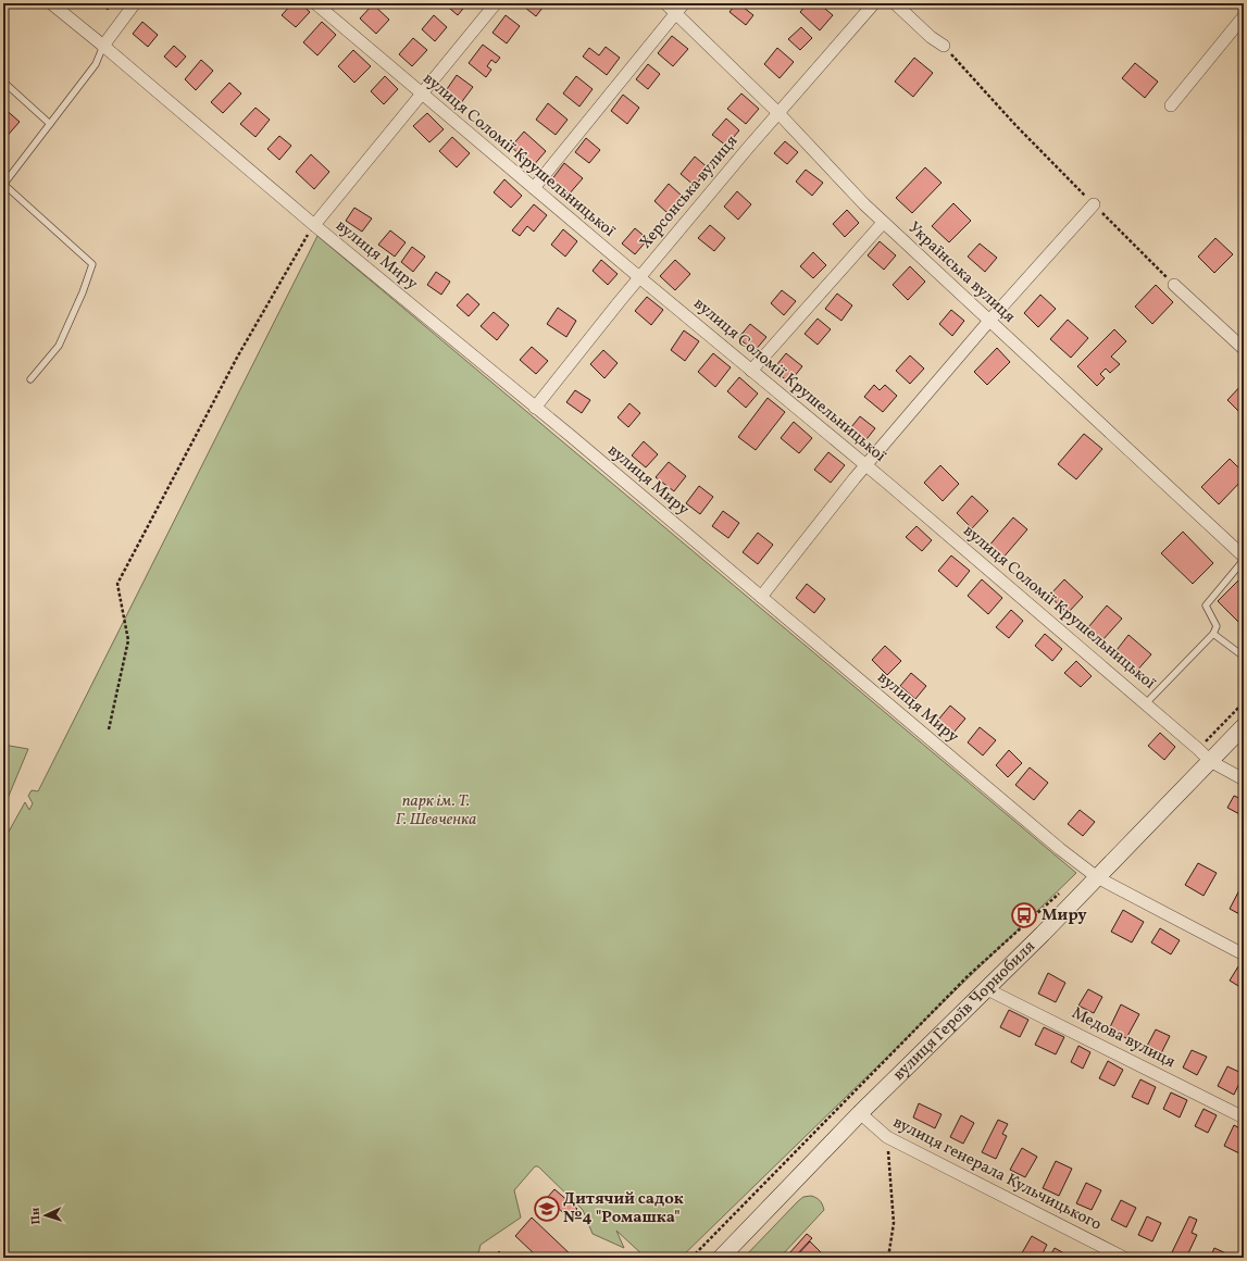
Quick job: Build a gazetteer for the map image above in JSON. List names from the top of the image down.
{
  "streets": {
    "street": [
      "вулиця Соломії Крушельницької",
      "Херсонська вулиця",
      "вулиця Миру",
      "Українська вулиця",
      "вулиця Героїв Чорнобиля",
      "Медова вулиця",
      "вулиця генерала Кульчицького"
    ]
  },
  "crossings": [
    ["вулиця Соломії Крушельницької", "Херсонська вулиця"],
    ["вулиця Соломії Крушельницької", "вулиця Героїв Чорнобиля"],
    ["Херсонська вулиця", "вулиця Миру"],
    ["Херсонська вулиця", "Українська вулиця"],
    ["вулиця Миру", "вулиця Героїв Чорнобиля"],
    ["вулиця Героїв Чорнобиля", "Медова вулиця"],
    ["вулиця Героїв Чорнобиля", "вулиця генерала Кульчицького"]
  ],
  "parks": ["парк ім. Т. Г. Шевченка"],
  "places": {
    "bus stop": ["Миру"],
    "school or university": ["Дитячий садок №4 \"Ромашка\""]
  },
  "north": "left"
}
